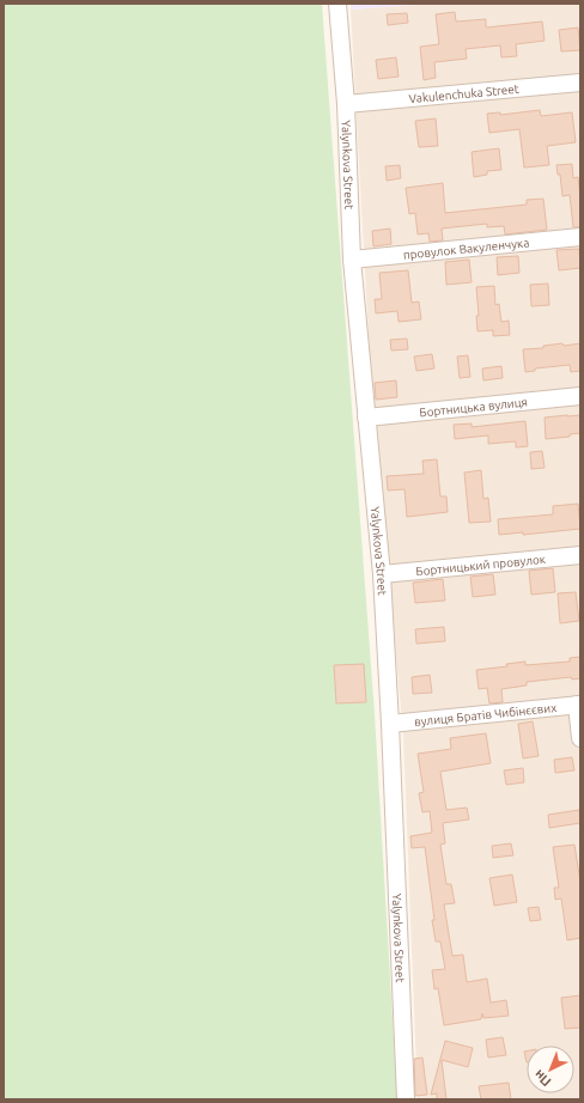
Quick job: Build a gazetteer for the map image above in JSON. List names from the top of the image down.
{
  "streets": {
    "street": [
      "Vakulenchuka Street",
      "Yalynkova Street",
      "провулок Вакуленчука",
      "Бортницька вулиця",
      "Бортницький провулок",
      "вулиця Братів Чибінєєвих"
    ]
  },
  "crossings": [
    ["Vakulenchuka Street", "Yalynkova Street"],
    ["Yalynkova Street", "провулок Вакуленчука"],
    ["Yalynkova Street", "Бортницька вулиця"],
    ["Yalynkova Street", "Бортницький провулок"],
    ["Yalynkova Street", "вулиця Братів Чибінєєвих"]
  ],
  "north": "bottom left"
}
